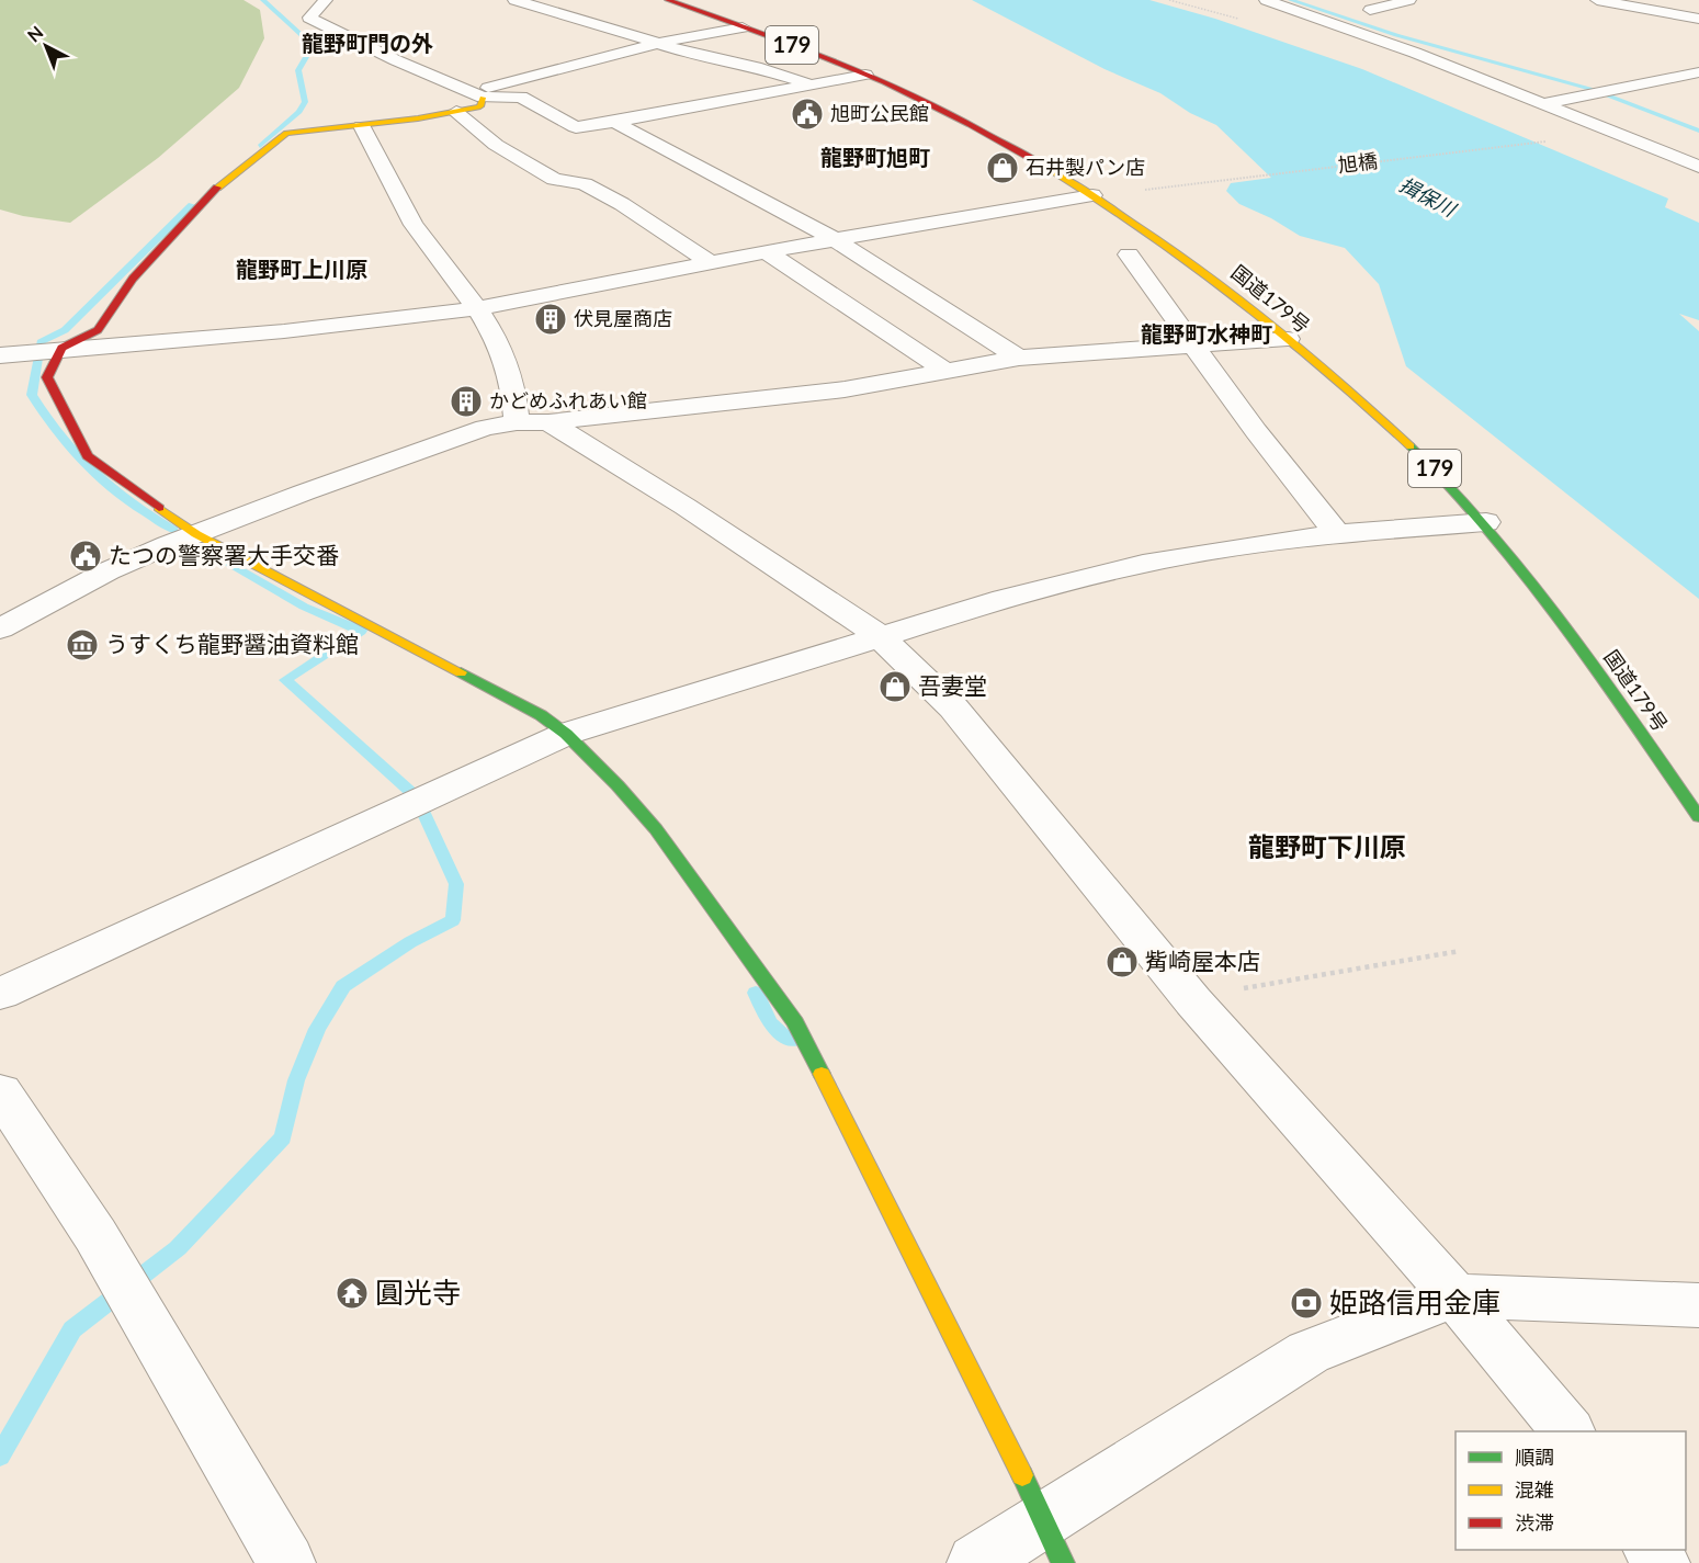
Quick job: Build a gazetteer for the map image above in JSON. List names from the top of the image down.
{
  "streets": {
    "main road": ["179", "国道179号"],
    "path": ["旭橋"]
  },
  "districts": [
    "龍野町門の外",
    "龍野町旭町",
    "龍野町上川原",
    "龍野町水神町",
    "龍野町下川原"
  ],
  "water": ["揖保川"],
  "places": {
    "public building": ["旭町公民館", "たつの警察署大手交番"],
    "shop": ["石井製パン店", "吾妻堂", "觜崎屋本店"],
    "building": ["伏見屋商店", "かどめふれあい館"],
    "museum": ["うすくち龍野醤油資料館"],
    "temple": ["圓光寺"],
    "bank": ["姫路信用金庫"]
  },
  "legend": ["順調", "混雑", "渋滞"],
  "north": "top left"
}
